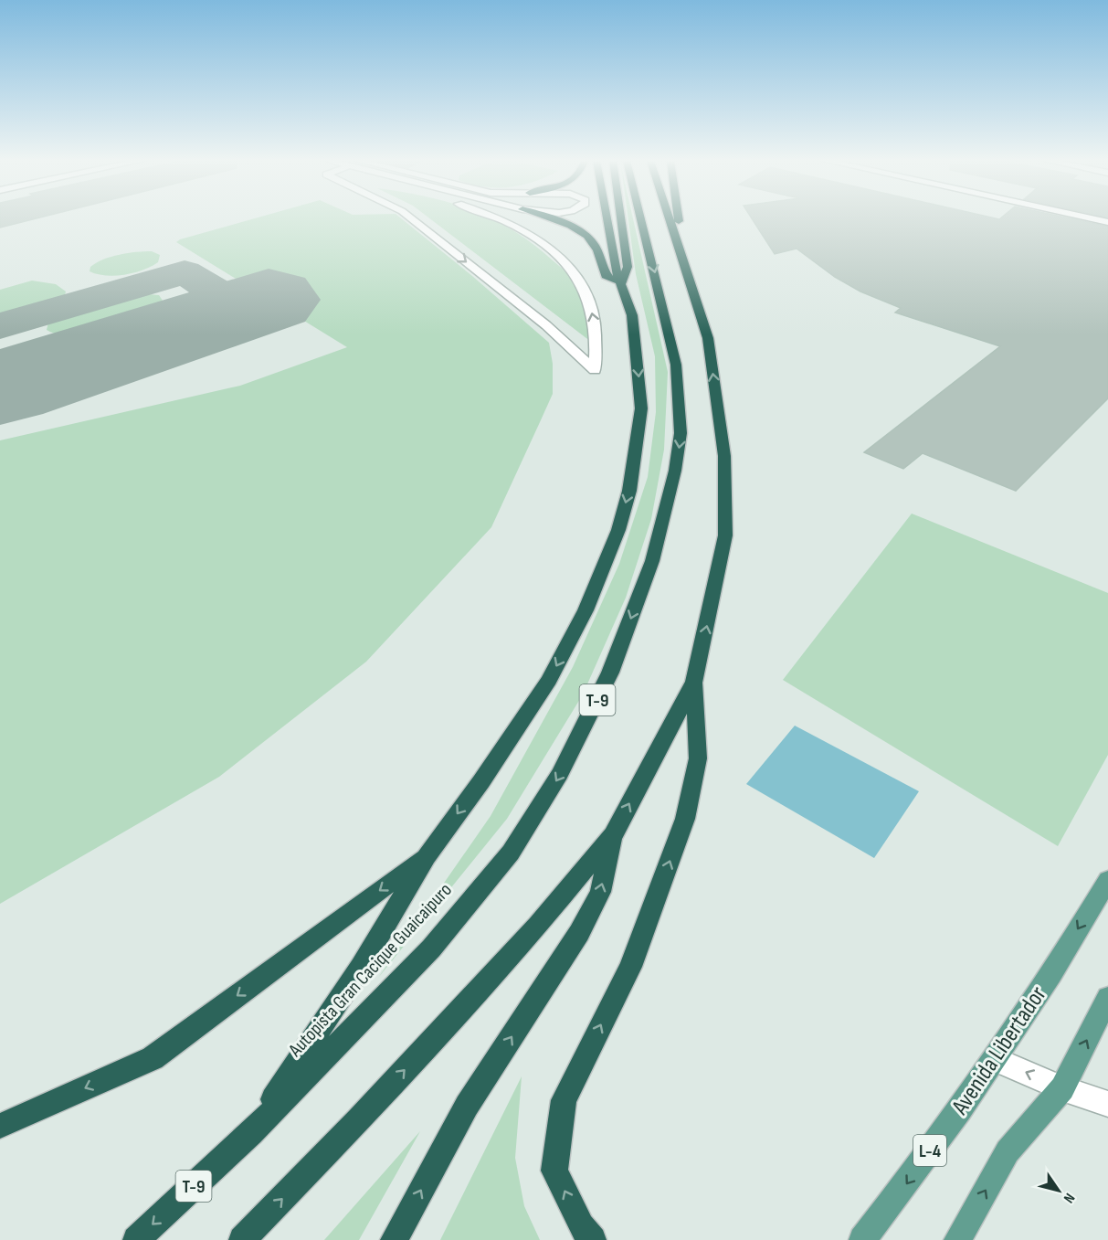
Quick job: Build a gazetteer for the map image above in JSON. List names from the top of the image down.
{
  "streets": {
    "highway": ["T-9", "Autopista Gran Cacique Guaicaipuro"],
    "main road": ["Avenida Libertador", "L-4"]
  },
  "north": "bottom right"
}
